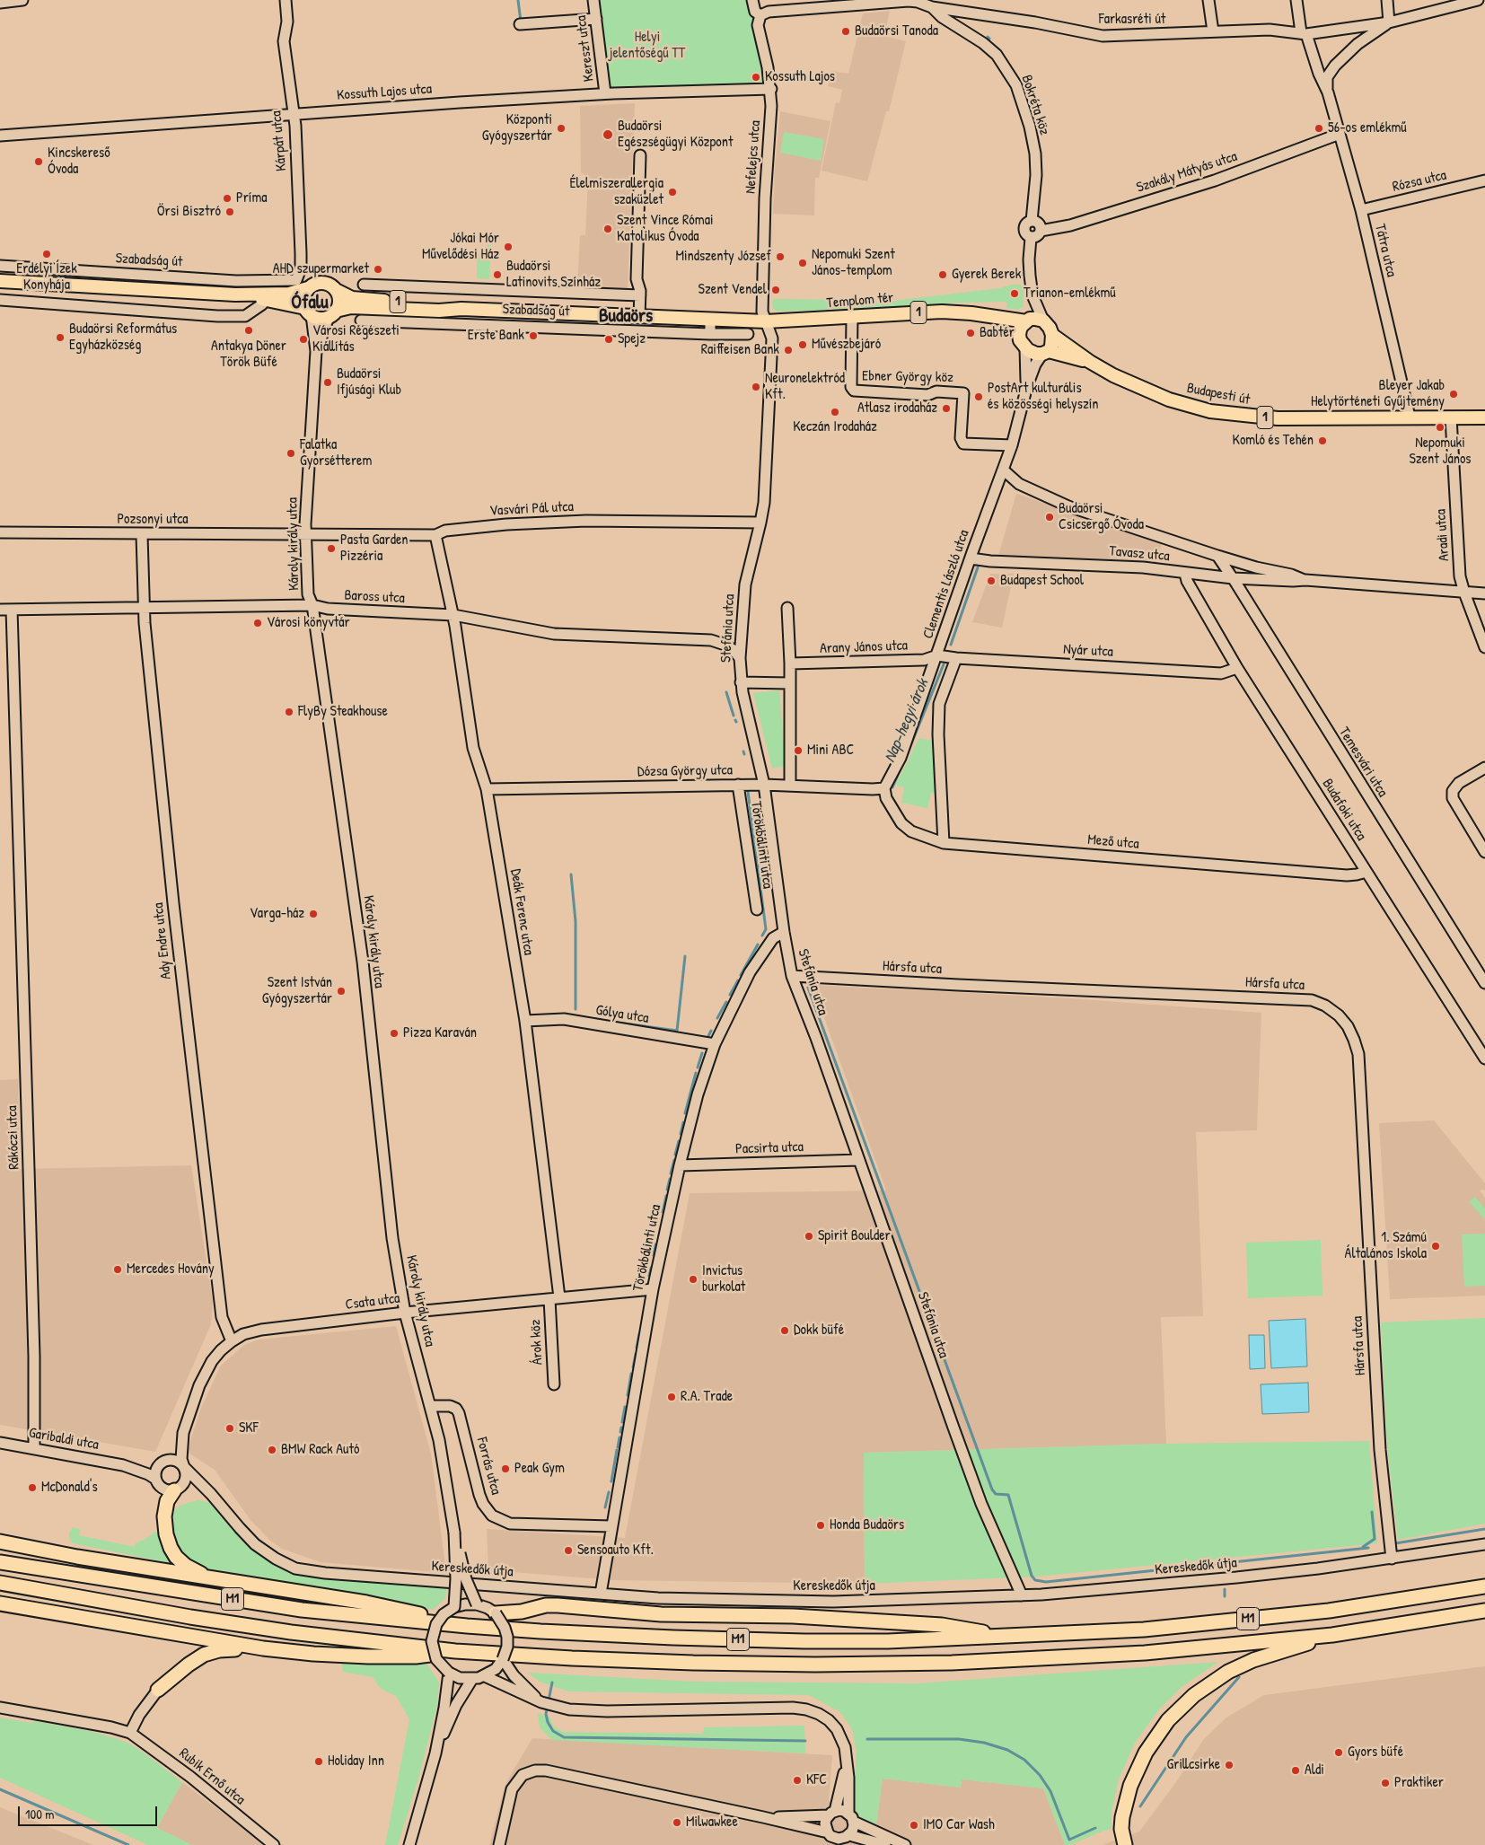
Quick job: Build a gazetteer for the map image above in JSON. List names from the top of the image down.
{
  "streets": {
    "highway": ["M1"],
    "main road": [
      "Szabadság út",
      "Templom tér",
      "1",
      "Budapesti út"
    ],
    "street": [
      "Farkasréti út",
      "Kereszt utca",
      "Kossuth Lajos utca",
      "Bokréta köz",
      "Kárpát utca",
      "Nefelejcs utca",
      "Szakály Mátyás utca",
      "Rózsa utca",
      "Tátra utca",
      "Ebner György köz",
      "Vasvári Pál utca",
      "Pozsonyi utca",
      "Aradi utca",
      "Károly király utca",
      "Tavasz utca",
      "Clementis László utca",
      "Baross utca",
      "Stefánia utca",
      "Arany János utca",
      "Nyár utca",
      "Temesvári utca",
      "Dózsa György utca",
      "Budafoki utca",
      "Mező utca",
      "Törökbálinti utca",
      "Deák Ferenc utca",
      "Ady Endre utca",
      "Hársfa utca",
      "Gólya utca",
      "Rákóczi utca",
      "Pacsirta utca",
      "Csata utca",
      "Árok köz",
      "Garibaldi utca",
      "Forrás utca",
      "Kereskedők útja",
      "Rubik Ernő utca"
    ]
  },
  "crossings": [
    ["Farkasréti út", "Bokréta köz"],
    ["Farkasréti út", "Nefelejcs utca"],
    ["Farkasréti út", "Tátra utca"],
    ["Kereszt utca", "Kossuth Lajos utca"],
    ["Kossuth Lajos utca", "Kárpát utca"],
    ["Kossuth Lajos utca", "Nefelejcs utca"],
    ["Bokréta köz", "Szakály Mátyás utca"],
    ["Bokréta köz", "Templom tér"],
    ["Bokréta köz", "1"],
    ["Bokréta köz", "Budapesti út"],
    ["Bokréta köz", "Clementis László utca"],
    ["Kárpát utca", "Szabadság út"],
    ["Nefelejcs utca", "Szabadság út"],
    ["Nefelejcs utca", "Templom tér"],
    ["Nefelejcs utca", "Stefánia utca"],
    ["Szakály Mátyás utca", "Tátra utca"],
    ["Rózsa utca", "Tátra utca"],
    ["Tátra utca", "Budapesti út"],
    ["Szabadság út", "Templom tér"],
    ["Szabadság út", "1"],
    ["Szabadság út", "Károly király utca"],
    ["Szabadság út", "Stefánia utca"],
    ["Templom tér", "1"],
    ["Templom tér", "Ebner György köz"],
    ["Templom tér", "Budapesti út"],
    ["Templom tér", "Clementis László utca"],
    ["Templom tér", "Stefánia utca"],
    ["1", "Budapesti út"],
    ["1", "Károly király utca"],
    ["1", "Clementis László utca"],
    ["Ebner György köz", "Clementis László utca"],
    ["Budapesti út", "Aradi utca"],
    ["Budapesti út", "Clementis László utca"],
    ["Vasvári Pál utca", "Pozsonyi utca"],
    ["Vasvári Pál utca", "Károly király utca"],
    ["Vasvári Pál utca", "Stefánia utca"],
    ["Vasvári Pál utca", "Deák Ferenc utca"],
    ["Pozsonyi utca", "Károly király utca"],
    ["Pozsonyi utca", "Ady Endre utca"],
    ["Aradi utca", "Tavasz utca"],
    ["Károly király utca", "Baross utca"],
    ["Károly király utca", "Csata utca"],
    ["Károly király utca", "Forrás utca"],
    ["Tavasz utca", "Clementis László utca"],
    ["Tavasz utca", "Temesvári utca"],
    ["Tavasz utca", "Budafoki utca"],
    ["Clementis László utca", "Arany János utca"],
    ["Clementis László utca", "Nyár utca"],
    ["Clementis László utca", "Dózsa György utca"],
    ["Clementis László utca", "Mező utca"],
    ["Baross utca", "Stefánia utca"],
    ["Baross utca", "Deák Ferenc utca"],
    ["Baross utca", "Ady Endre utca"],
    ["Baross utca", "Rákóczi utca"],
    ["Stefánia utca", "Dózsa György utca"],
    ["Stefánia utca", "Törökbálinti utca"],
    ["Stefánia utca", "Hársfa utca"],
    ["Stefánia utca", "Pacsirta utca"],
    ["Stefánia utca", "Kereskedők útja"],
    ["Arany János utca", "Nyár utca"],
    ["Nyár utca", "Budafoki utca"],
    ["Dózsa György utca", "Mező utca"],
    ["Dózsa György utca", "Törökbálinti utca"],
    ["Dózsa György utca", "Deák Ferenc utca"],
    ["Budafoki utca", "Mező utca"],
    ["Törökbálinti utca", "Gólya utca"],
    ["Törökbálinti utca", "Pacsirta utca"],
    ["Törökbálinti utca", "Csata utca"],
    ["Törökbálinti utca", "Forrás utca"],
    ["Törökbálinti utca", "Kereskedők útja"],
    ["Deák Ferenc utca", "Gólya utca"],
    ["Deák Ferenc utca", "Csata utca"],
    ["Deák Ferenc utca", "Árok köz"],
    ["Ady Endre utca", "Csata utca"],
    ["Hársfa utca", "Kereskedők útja"],
    ["Rákóczi utca", "Garibaldi utca"],
    ["Csata utca", "Árok köz"],
    ["Csata utca", "Garibaldi utca"],
    ["Csata utca", "Kereskedők útja"],
    ["Garibaldi utca", "Kereskedők útja"]
  ],
  "districts": ["Ófalu", "Budaörs"],
  "water": ["Nap-hegyi árok"],
  "parks": ["Helyi jelentőségű TT"],
  "places": [
    "Budaörsi Tanoda",
    "Kossuth Lajos",
    "Központi Gyógyszertár",
    "56-os emlékmű",
    "Budaörsi Egészségügyi Központ",
    "Kincskereső Óvoda",
    "Élelmiszerallergia szaküzlet",
    "Príma",
    "Örsi Bisztró",
    "Szent Vince Római Katolikus Óvoda",
    "Jókai Mór Művelődési Ház",
    "Erdélyi Ízek Konyhája",
    "Mindszenty József",
    "Nepomuki Szent János-templom",
    "AHD szupermarket",
    "Budaörsi Latinovits Színház",
    "Gyerek Berek",
    "Szent Vendel",
    "Trianon-emlékmű",
    "Antakya Döner Török Büfé",
    "Babtér",
    "Erste Bank",
    "Budaörsi Református Egyházközség",
    "Városi Régészeti Kiállítás",
    "Spejz",
    "Művészbejáró",
    "Raiffeisen Bank",
    "Budaörsi Ifjúsági Klub",
    "Neuronelektród Kft.",
    "Bleyer Jakab Helytörténeti Gyűjtemény",
    "PostArt kulturális és közösségi helyszín",
    "Atlasz irodaház",
    "Keczán Irodaház",
    "Nepomuki Szent János",
    "Komló és Tehén",
    "Falatka Gyorsétterem",
    "Budaörsi Csicsergő Óvoda",
    "Pasta Garden Pizzéria",
    "Budapest School",
    "Városi könyvtár",
    "FlyBy Steakhouse",
    "Mini ABC",
    "Varga-ház",
    "Szent István Gyógyszertár",
    "Pizza Karaván",
    "Spirit Boulder",
    "1. Számú Általános Iskola",
    "Mercedes Hovány",
    "Invictus burkolat",
    "Dokk büfé",
    "R.A. Trade",
    "SKF",
    "BMW Rack Autó",
    "Peak Gym",
    "McDonald's",
    "Honda Budaörs",
    "Sensoauto Kft.",
    "Gyors büfé",
    "Holiday Inn",
    "Grillcsirke",
    "Aldi",
    "KFC",
    "Praktiker",
    "Milwawkee",
    "IMO Car Wash"
  ],
  "scale_bar": "100 m"
}
